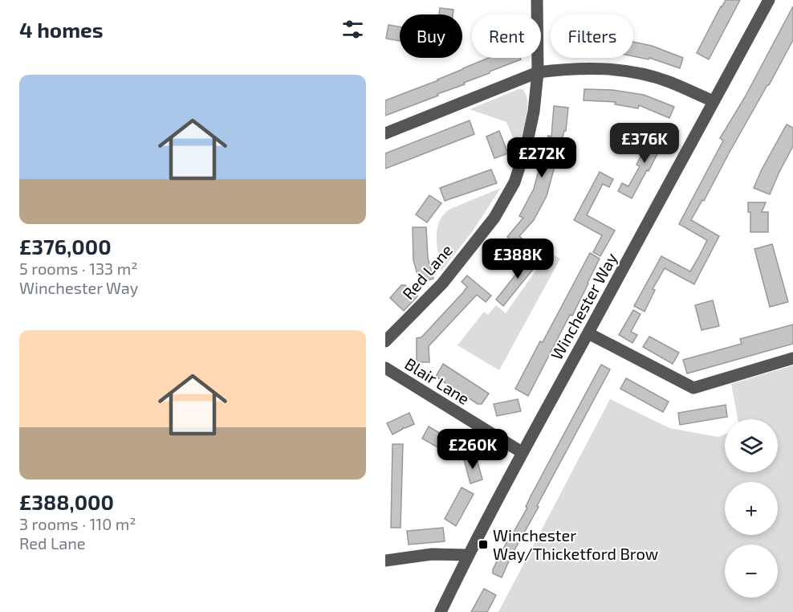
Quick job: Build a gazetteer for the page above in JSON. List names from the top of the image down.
{
  "streets": {
    "street": ["Red Lane", "Winchester Way", "Blair Lane"]
  },
  "crossings": [
    ["Winchester Way", "Blair Lane"]
  ],
  "places": {
    "transit": ["Winchester Way/Thicketford Brow"]
  },
  "page": {
    "heading": "4 homes",
    "chip": ["Buy", "Rent", "Filters"],
    "list": [
      {
        "name": "£376,000",
        "note": "5 rooms · 133 m² · Winchester Way"
      },
      {
        "name": "£388,000",
        "note": "3 rooms · 110 m² · Red Lane"
      }
    ],
    "price": [
      "£376K",
      "£272K",
      "£388K",
      "£260K"
    ],
    "map_buttons": ["+", "−"]
  }
}
